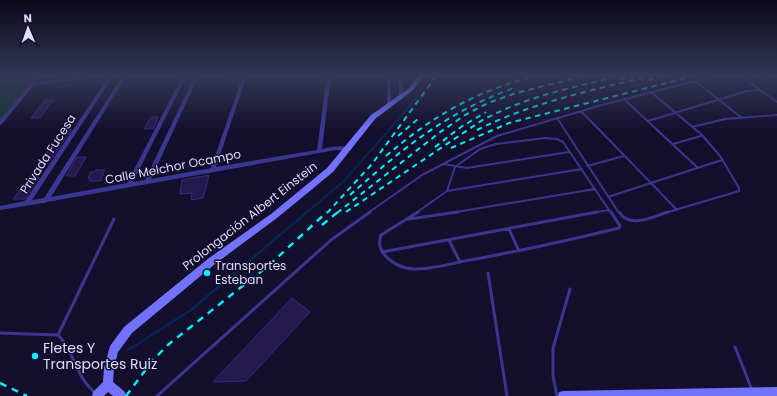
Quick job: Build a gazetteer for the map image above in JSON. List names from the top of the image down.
{
  "streets": {
    "main road": ["Prolongación Albert Einstein"],
    "street": ["Privada Fucesa", "Calle Melchor Ocampo"]
  },
  "crossings": [
    ["Privada Fucesa", "Calle Melchor Ocampo"],
    ["Calle Melchor Ocampo", "Prolongación Albert Einstein"]
  ],
  "places": ["Transportes Esteban", "Fletes Y Transportes Ruiz"],
  "north": "top"
}
